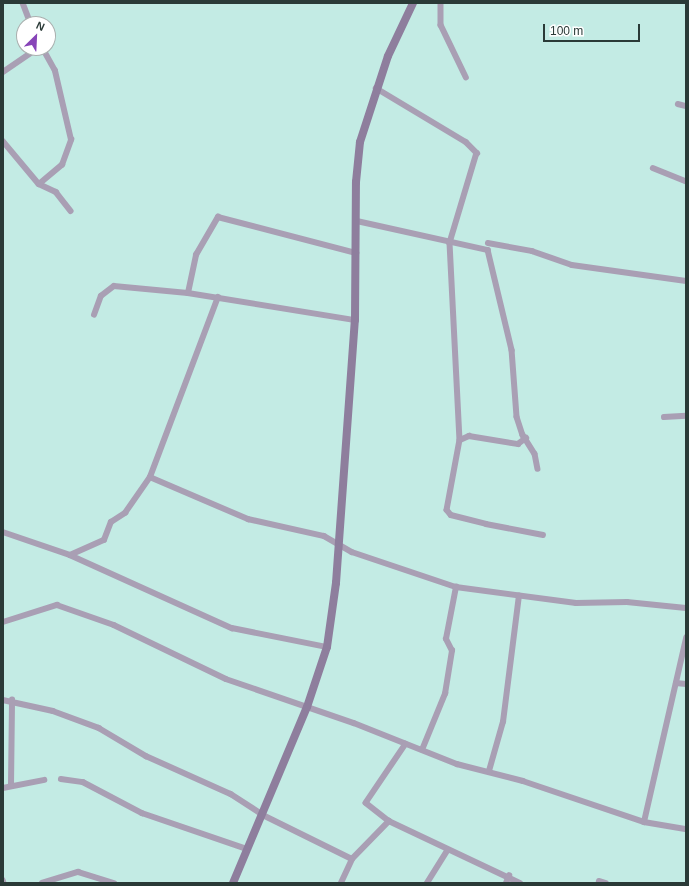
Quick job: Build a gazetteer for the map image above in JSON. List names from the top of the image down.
{
  "scale_bar": "100 m",
  "north": "top right"
}
